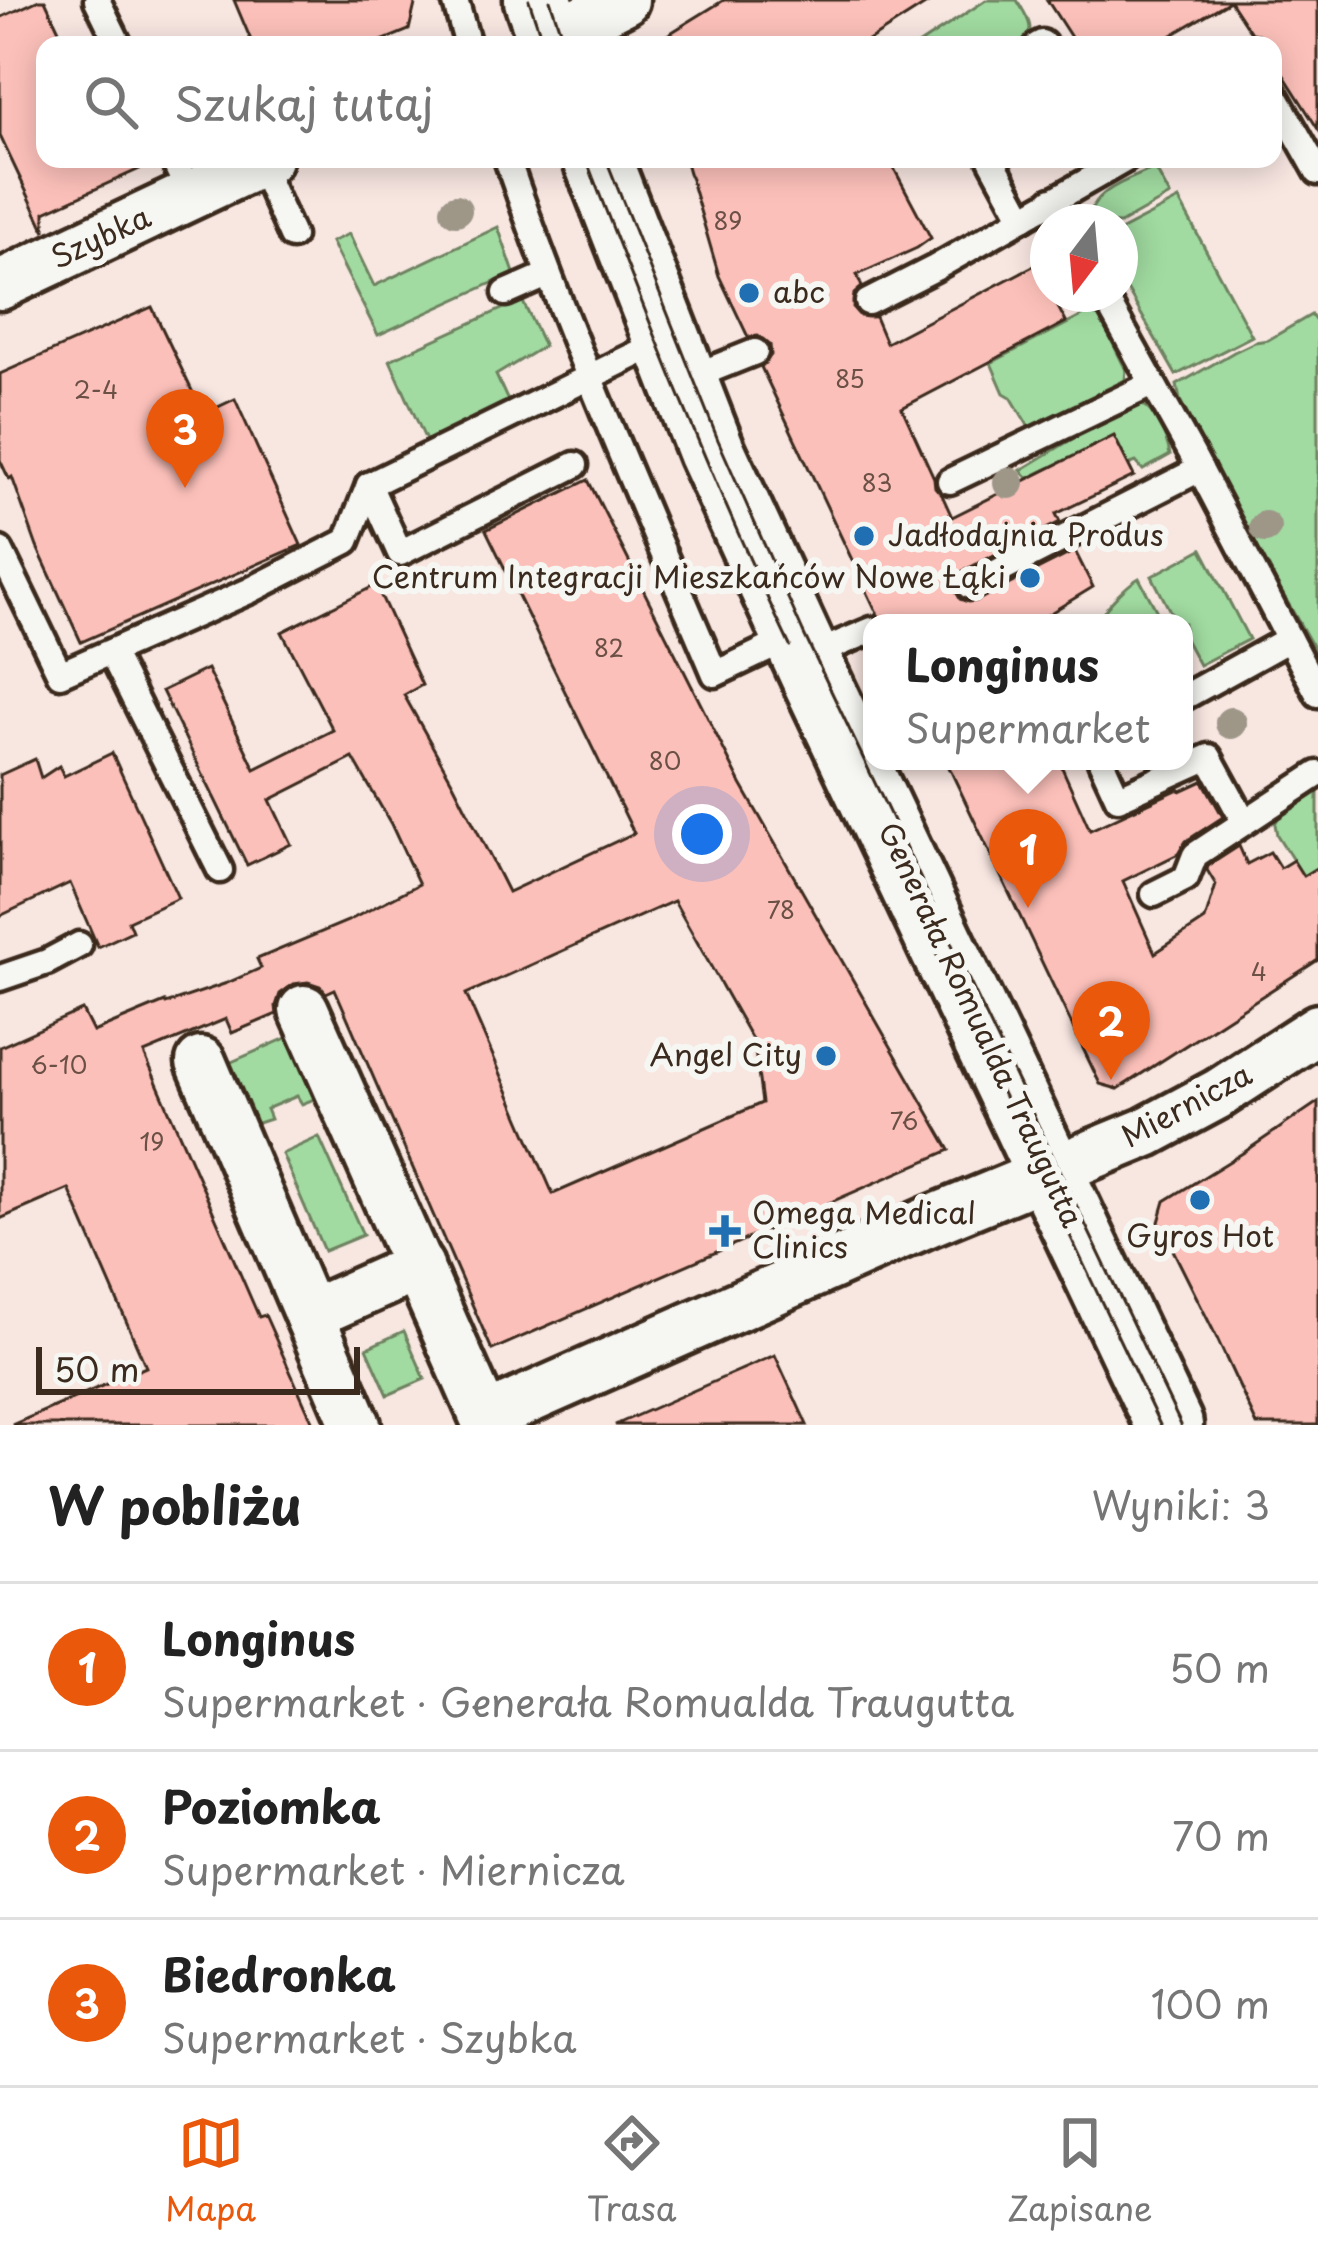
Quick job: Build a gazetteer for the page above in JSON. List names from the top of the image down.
{
  "streets": {
    "main road": ["Generała Romualda Traugutta"],
    "street": ["Szybka", "Miernicza"]
  },
  "crossings": [
    ["Generała Romualda Traugutta", "Miernicza"]
  ],
  "places": {
    "other": [
      "abc",
      "Jadłodajnia Produs",
      "Centrum Integracji Mieszkańców Nowe Łąki",
      "Angel City",
      "Gyros Hot"
    ],
    "health": ["Omega Medical Clinics"]
  },
  "house_numbers": [
    "89",
    "85",
    "2-4",
    "83",
    "82",
    "80",
    "78",
    "4",
    "6-10",
    "76",
    "19"
  ],
  "scale_bar": "50 m",
  "north": "bottom",
  "page": {
    "search": "Szukaj tutaj",
    "pins": ["3", "1", "2"],
    "popup": ["Longinus", "Supermarket"],
    "scale": "50 m",
    "heading": ["W pobliżu", "Wyniki: 3"],
    "list": [
      {
        "mark": "1",
        "name": "Longinus",
        "note": "Supermarket · Generała Romualda Traugutta",
        "value": "50 m"
      },
      {
        "mark": "2",
        "name": "Poziomka",
        "note": "Supermarket · Miernicza",
        "value": "70 m"
      },
      {
        "mark": "3",
        "name": "Biedronka",
        "note": "Supermarket · Szybka",
        "value": "100 m"
      }
    ],
    "nav": ["Mapa", "Trasa", "Zapisane"]
  }
}
